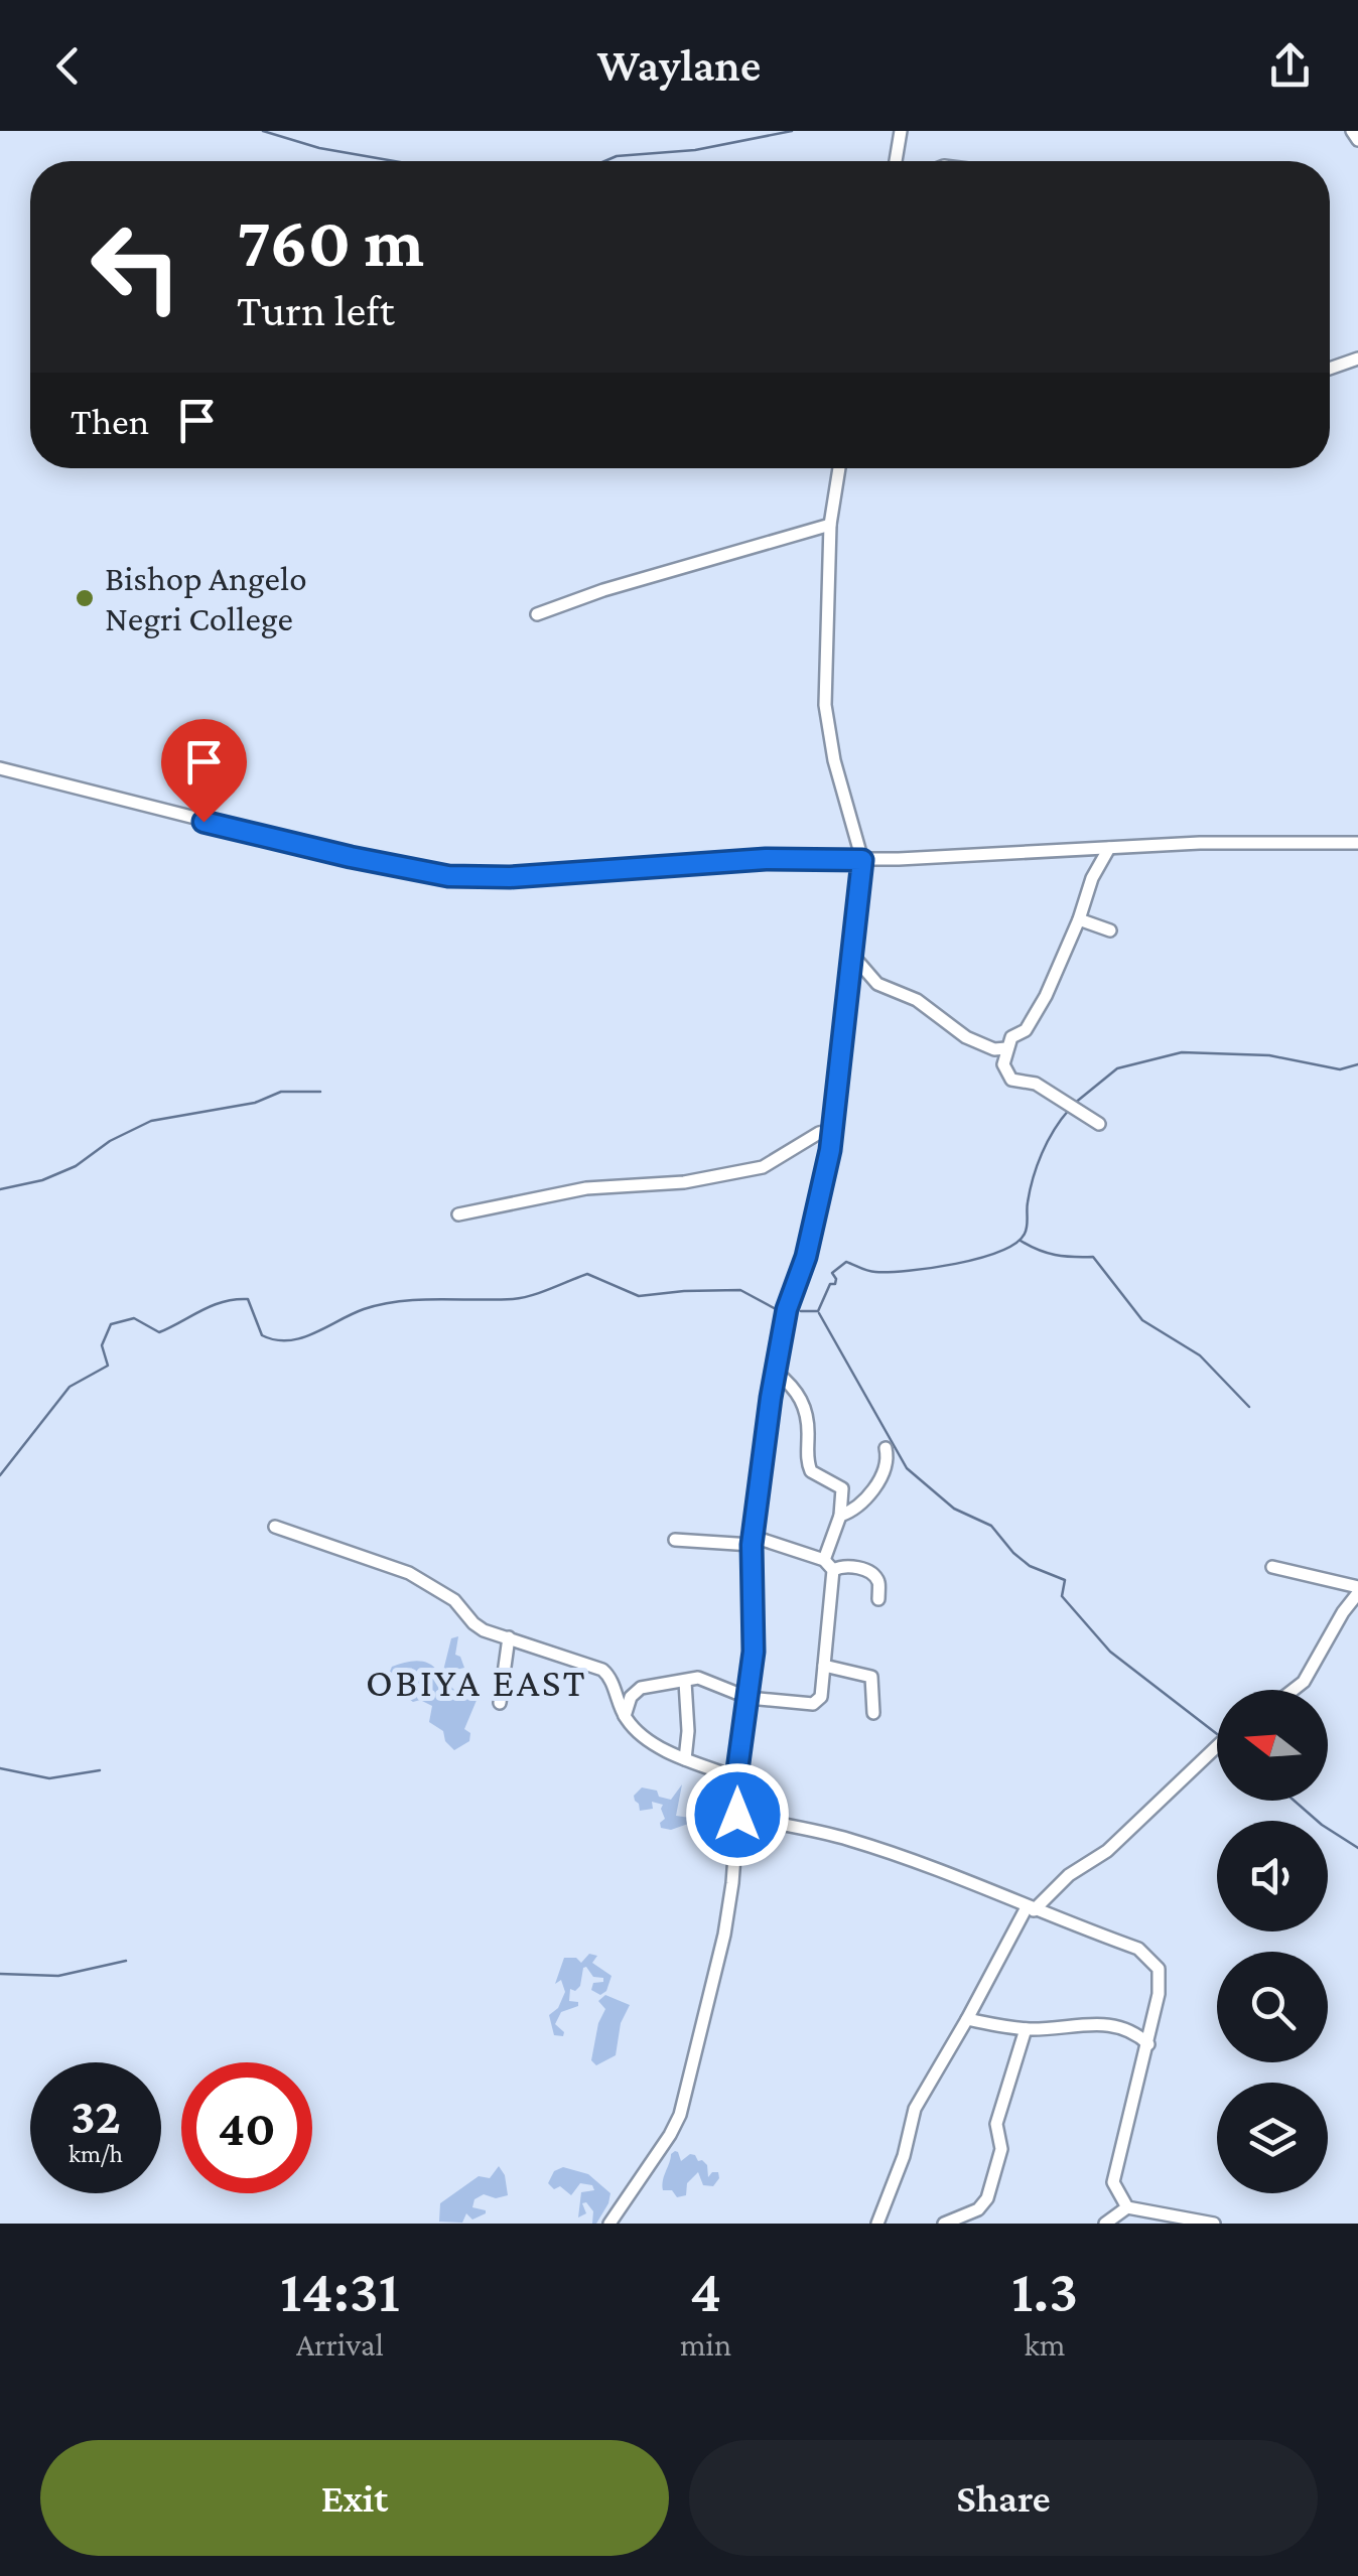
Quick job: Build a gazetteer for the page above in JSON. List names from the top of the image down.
{
  "districts": ["OBIYA EAST"],
  "places": ["Bishop Angelo Negri College"],
  "north": "left",
  "page": {
    "header": "Waylane",
    "turn": ["760 m", "Turn left"],
    "then": "Then",
    "speed": "32 km/h",
    "limit": "40",
    "eta": [
      "14:31",
      "Arrival",
      "4",
      "min",
      "1.3",
      "km"
    ],
    "buttons": ["Exit", "Share"]
  }
}
